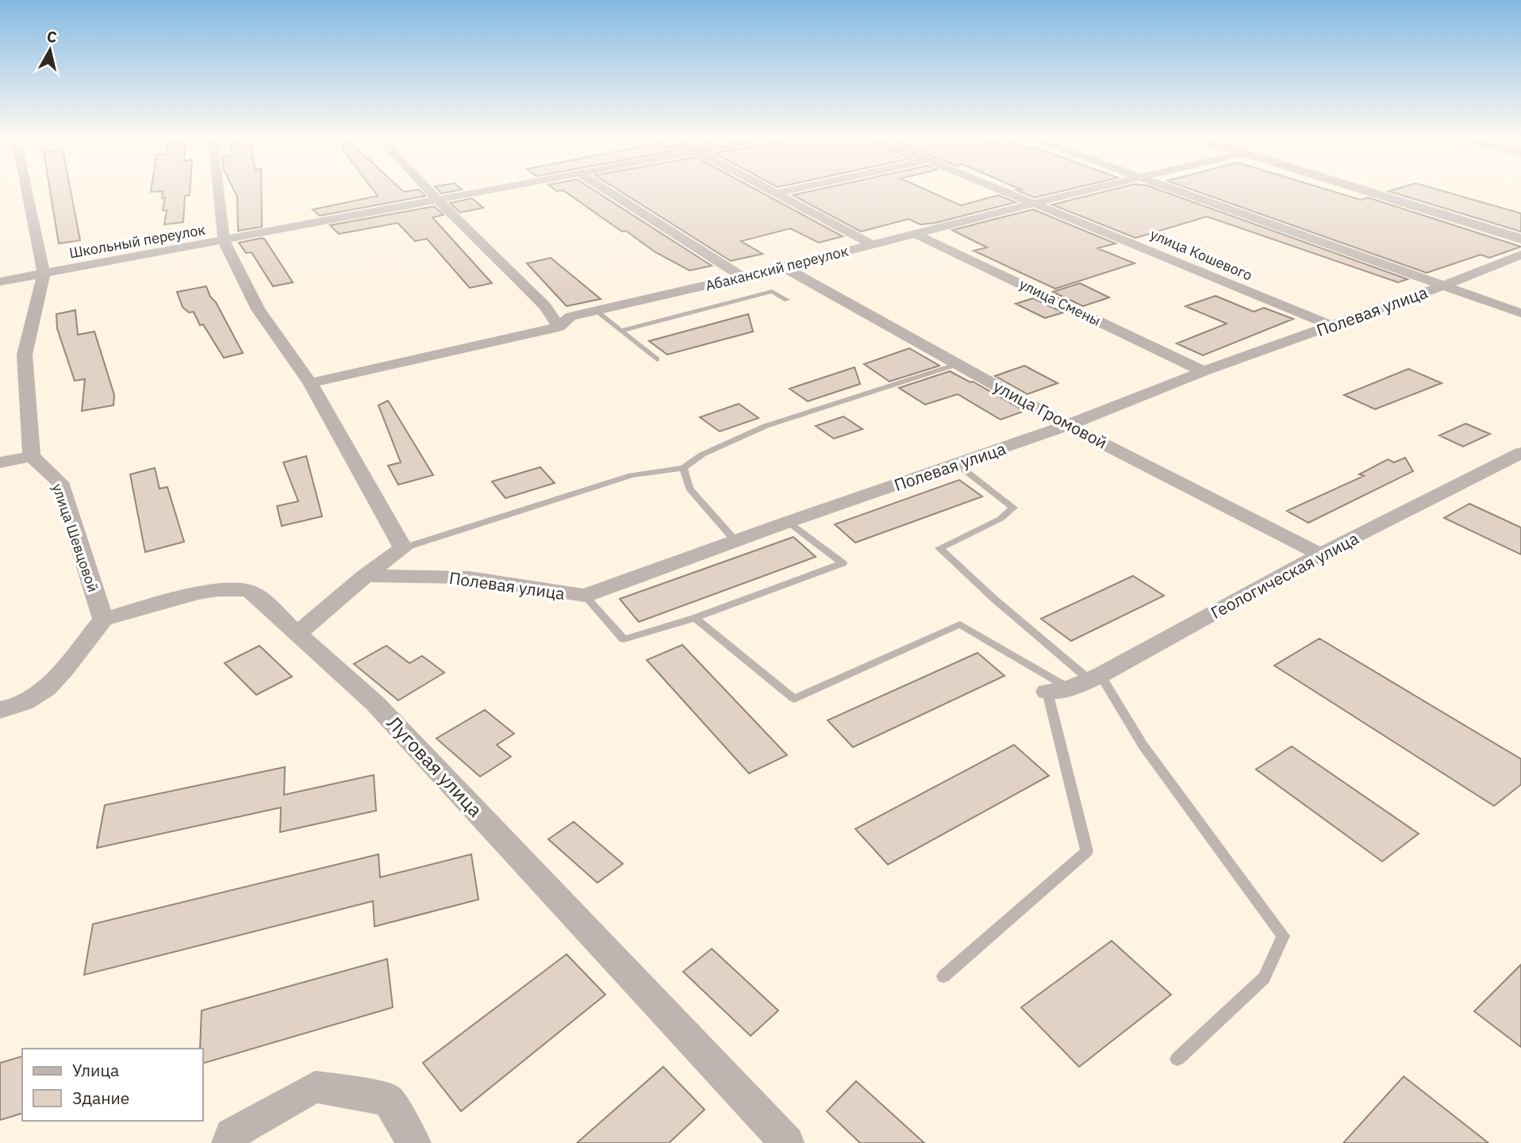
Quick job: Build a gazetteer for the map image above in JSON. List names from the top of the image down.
{
  "streets": {
    "street": [
      "Школьный переулок",
      "улица Кошевого",
      "Абаканский переулок",
      "улица Смены",
      "Полевая улица",
      "улица Громовой",
      "улица Шевцовой",
      "Геологическая улица",
      "Луговая улица"
    ]
  },
  "crossings": [
    ["улица Кошевого", "Абаканский переулок"],
    ["улица Кошевого", "Полевая улица"],
    ["Абаканский переулок", "улица Смены"],
    ["Абаканский переулок", "улица Громовой"],
    ["улица Смены", "Полевая улица"],
    ["Полевая улица", "улица Громовой"],
    ["улица Громовой", "Геологическая улица"],
    ["улица Шевцовой", "Луговая улица"]
  ],
  "legend": ["Улица", "Здание"],
  "north": "top"
}
